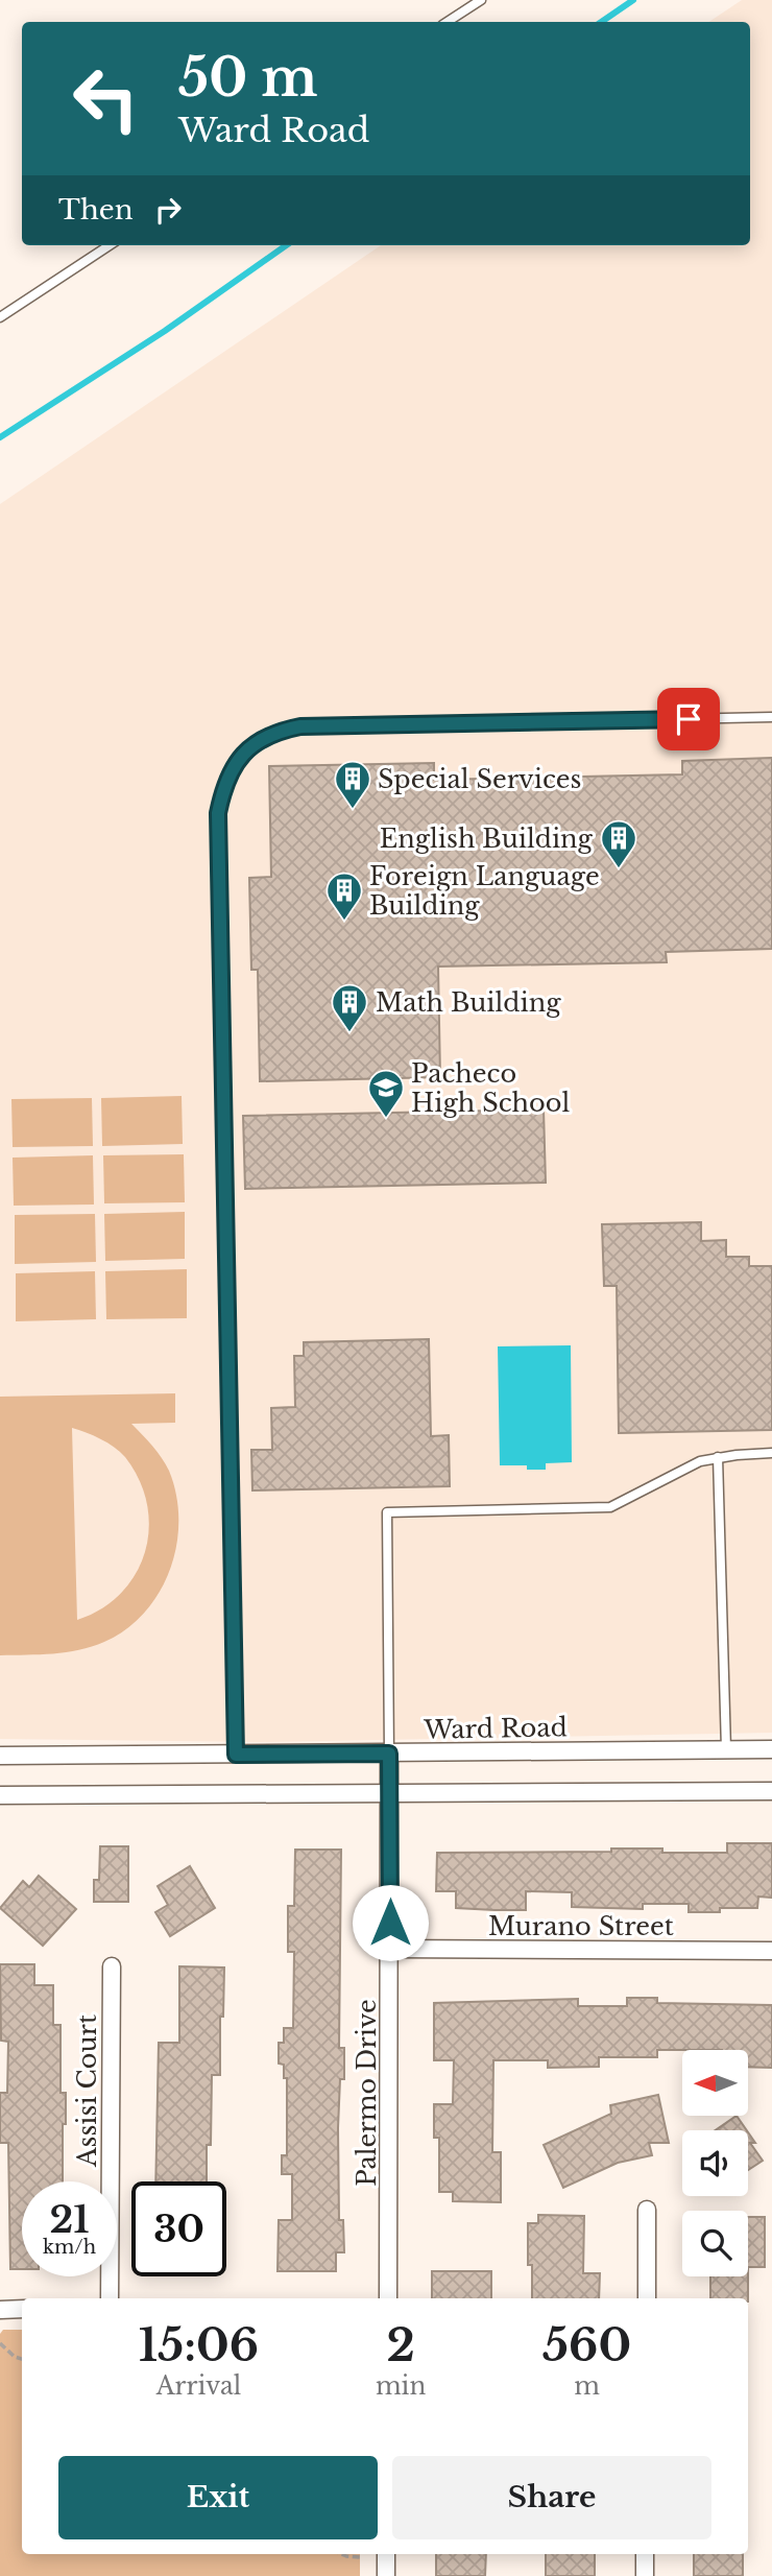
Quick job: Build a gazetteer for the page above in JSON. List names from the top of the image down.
{
  "streets": {
    "street": [
      "Ward Road",
      "Murano Street",
      "Assisi Court",
      "Palermo Drive"
    ]
  },
  "crossings": [
    ["Ward Road", "Palermo Drive"],
    ["Murano Street", "Palermo Drive"]
  ],
  "places": {
    "building": [
      "Special Services",
      "English Building",
      "Foreign Language Building",
      "Math Building"
    ],
    "school or university": ["Pacheco High School"]
  },
  "north": "left",
  "page": {
    "turn": ["50 m", "Ward Road"],
    "then": "Then",
    "speed": "21 km/h",
    "limit": "30",
    "eta": [
      "15:06",
      "Arrival",
      "2",
      "min",
      "560",
      "m"
    ],
    "buttons": ["Exit", "Share"]
  }
}
